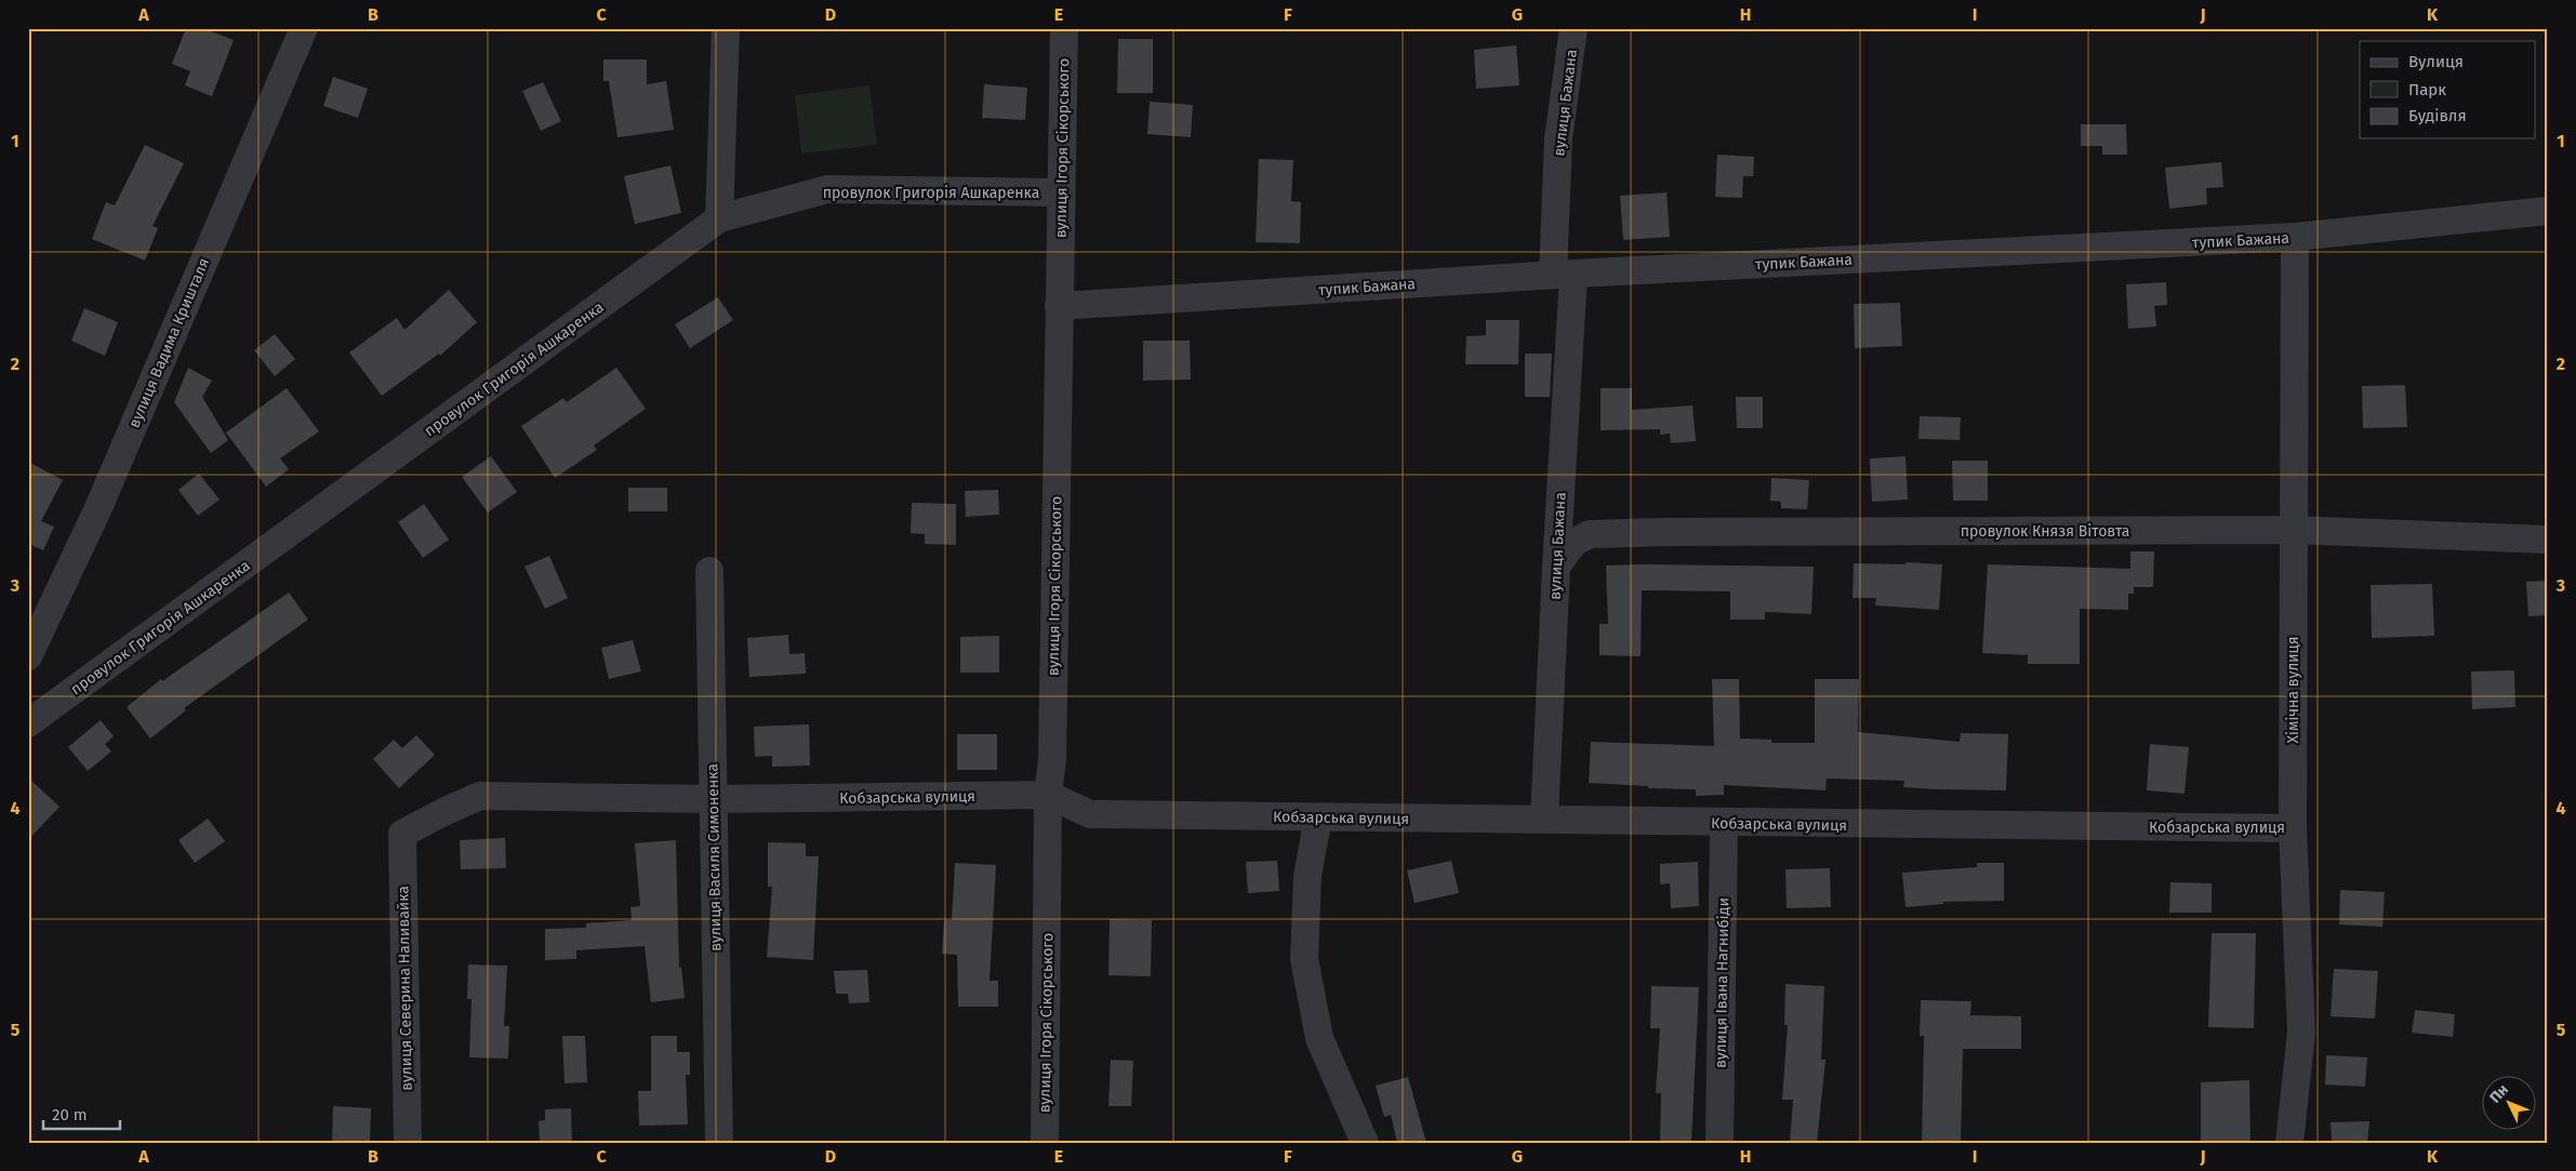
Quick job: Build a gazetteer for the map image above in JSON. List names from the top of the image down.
{
  "streets": {
    "street": [
      "вулиця Бажана",
      "вулиця Ігоря Сікорського",
      "провулок Григорія Ашкаренка",
      "тупик Бажана",
      "вулиця Вадима Кришталя",
      "провулок Князя Вітовта",
      "Хімічна вулиця",
      "Кобзарська вулиця",
      "вулиця Василя Симоненка",
      "вулиця Івана Нагнибіди",
      "вулиця Северина Наливайка"
    ]
  },
  "crossings": [
    ["вулиця Бажана", "тупик Бажана"],
    ["вулиця Бажана", "провулок Князя Вітовта"],
    ["вулиця Бажана", "Кобзарська вулиця"],
    ["вулиця Ігоря Сікорського", "провулок Григорія Ашкаренка"],
    ["вулиця Ігоря Сікорського", "тупик Бажана"],
    ["вулиця Ігоря Сікорського", "Кобзарська вулиця"],
    ["тупик Бажана", "Хімічна вулиця"],
    ["провулок Князя Вітовта", "Хімічна вулиця"],
    ["Хімічна вулиця", "Кобзарська вулиця"],
    ["Кобзарська вулиця", "вулиця Василя Симоненка"],
    ["Кобзарська вулиця", "вулиця Івана Нагнибіди"],
    ["Кобзарська вулиця", "вулиця Северина Наливайка"]
  ],
  "legend": ["Вулиця", "Парк", "Будівля"],
  "scale_bar": "20 m",
  "north": "top left",
  "grid": {
    "columns": [
      "A",
      "B",
      "C",
      "D",
      "E",
      "F",
      "G",
      "H",
      "I",
      "J",
      "K"
    ],
    "rows": [
      "1",
      "2",
      "3",
      "4",
      "5"
    ]
  }
}
